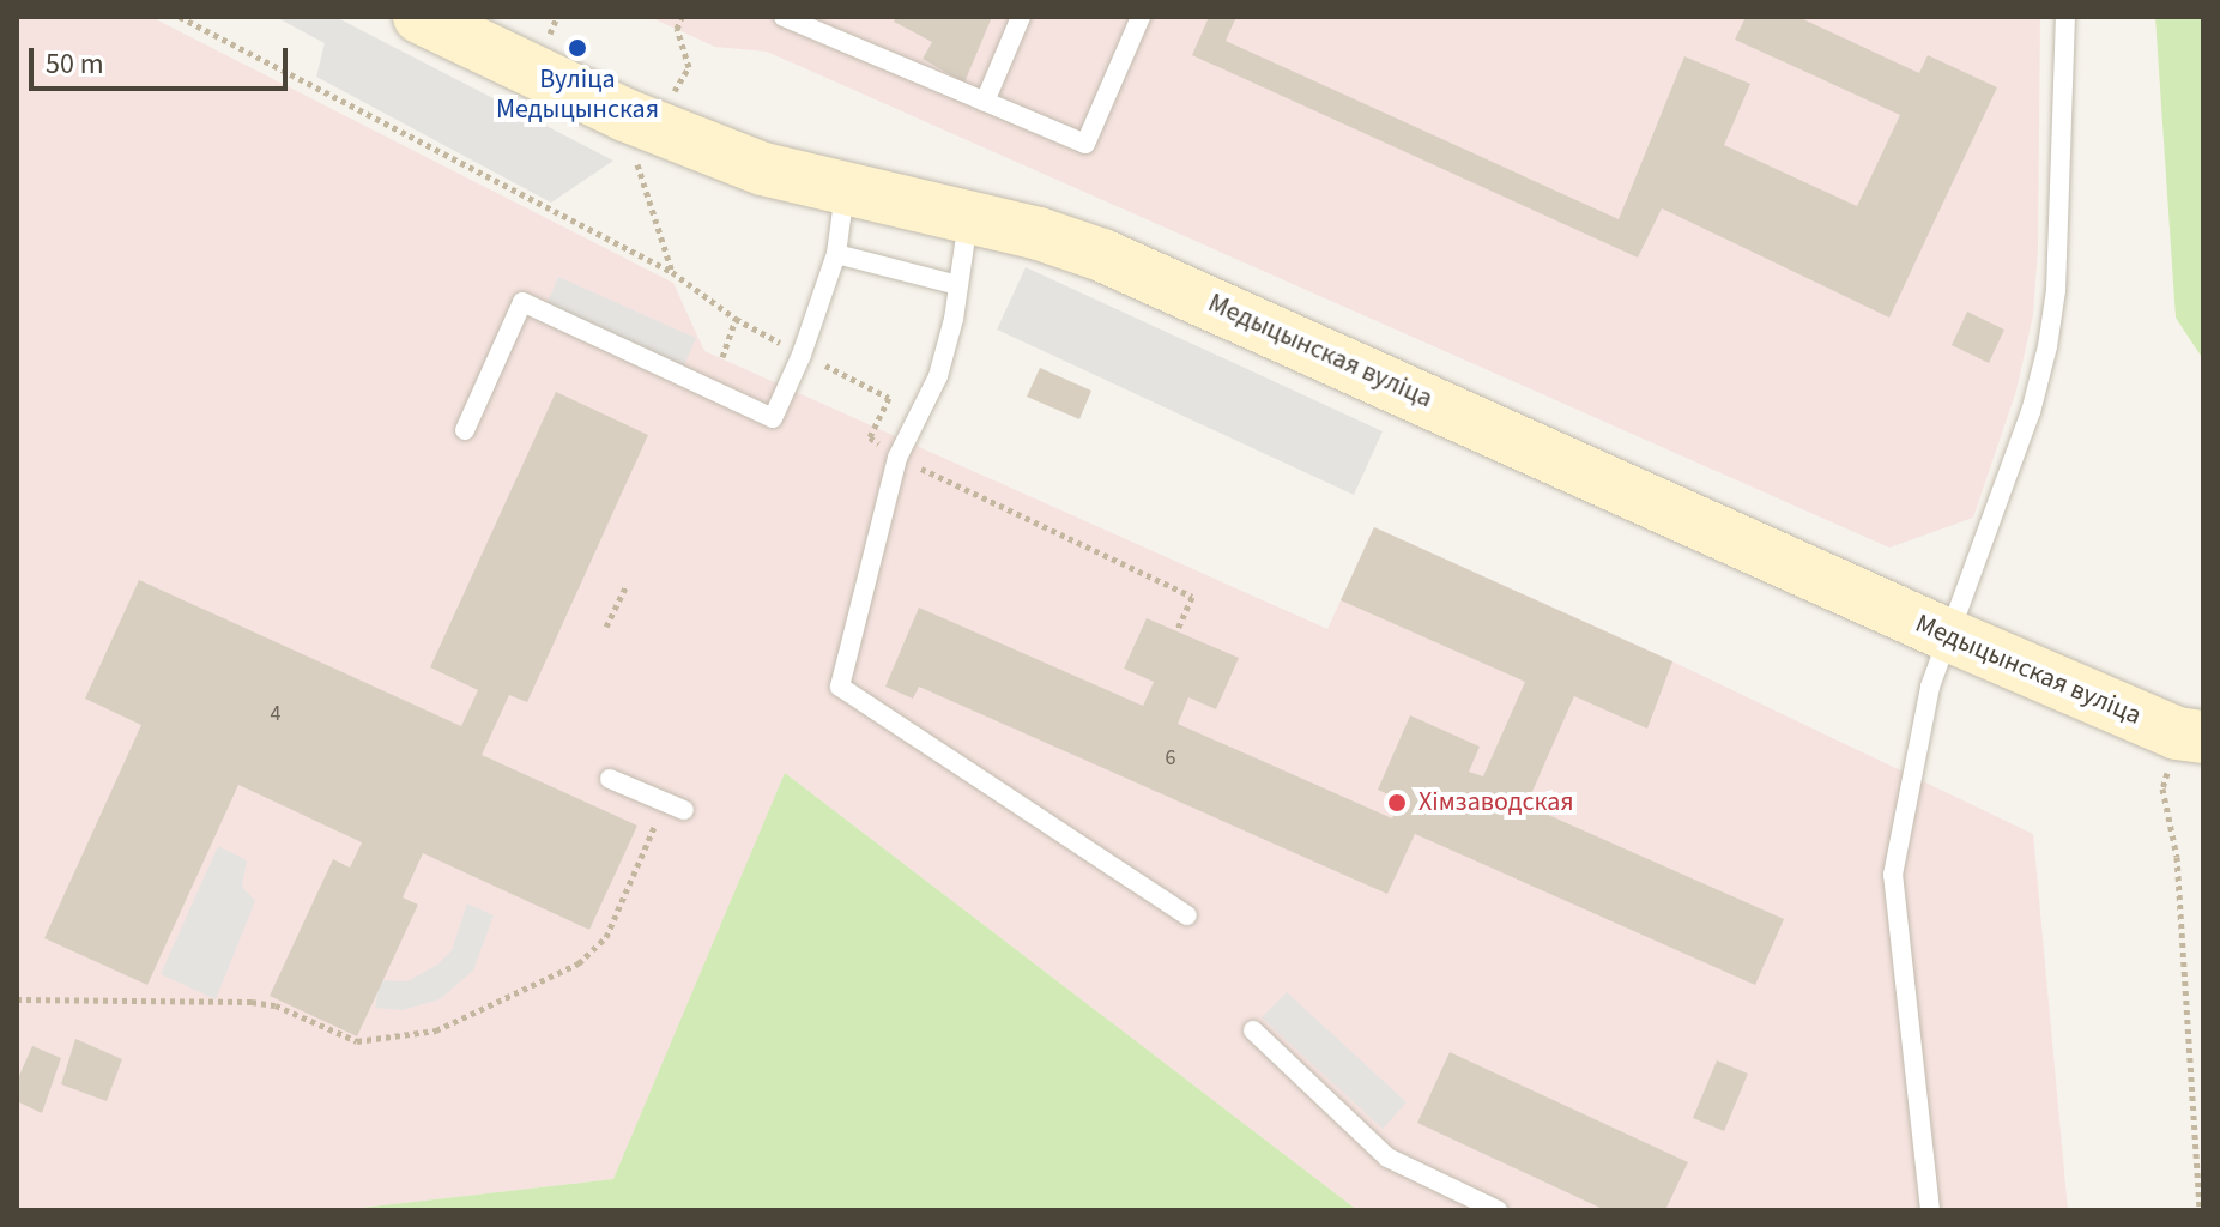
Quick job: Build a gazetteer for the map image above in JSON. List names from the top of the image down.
{
  "streets": {
    "street": ["Медыцынская вуліца"]
  },
  "places": ["Вуліца Медыцынская", "Хімзаводская"],
  "house_numbers": ["4", "6"],
  "scale_bar": "50 m"
}
